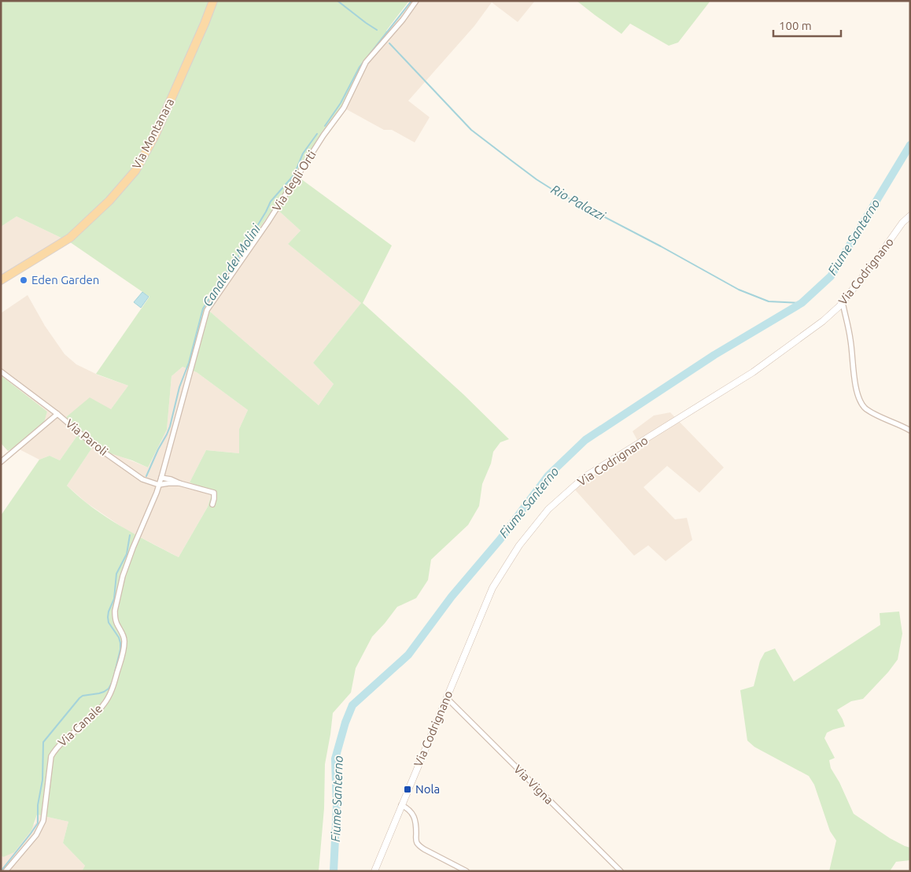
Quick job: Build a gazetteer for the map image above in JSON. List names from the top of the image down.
{
  "streets": {
    "main road": ["Via Montanara"],
    "street": [
      "Via degli Orti",
      "Via Codrignano",
      "Via Paroli",
      "Via Canale",
      "Via Vigna"
    ]
  },
  "crossings": [
    ["Via degli Orti", "Via Paroli"],
    ["Via degli Orti", "Via Canale"],
    ["Via Codrignano", "Via Vigna"],
    ["Via Paroli", "Via Canale"]
  ],
  "water": ["Rio Palazzi", "Fiume Santerno", "Canale dei Molini"],
  "places": {
    "other": ["Eden Garden"],
    "transit": ["Nola"]
  },
  "scale_bar": "100 m"
}
